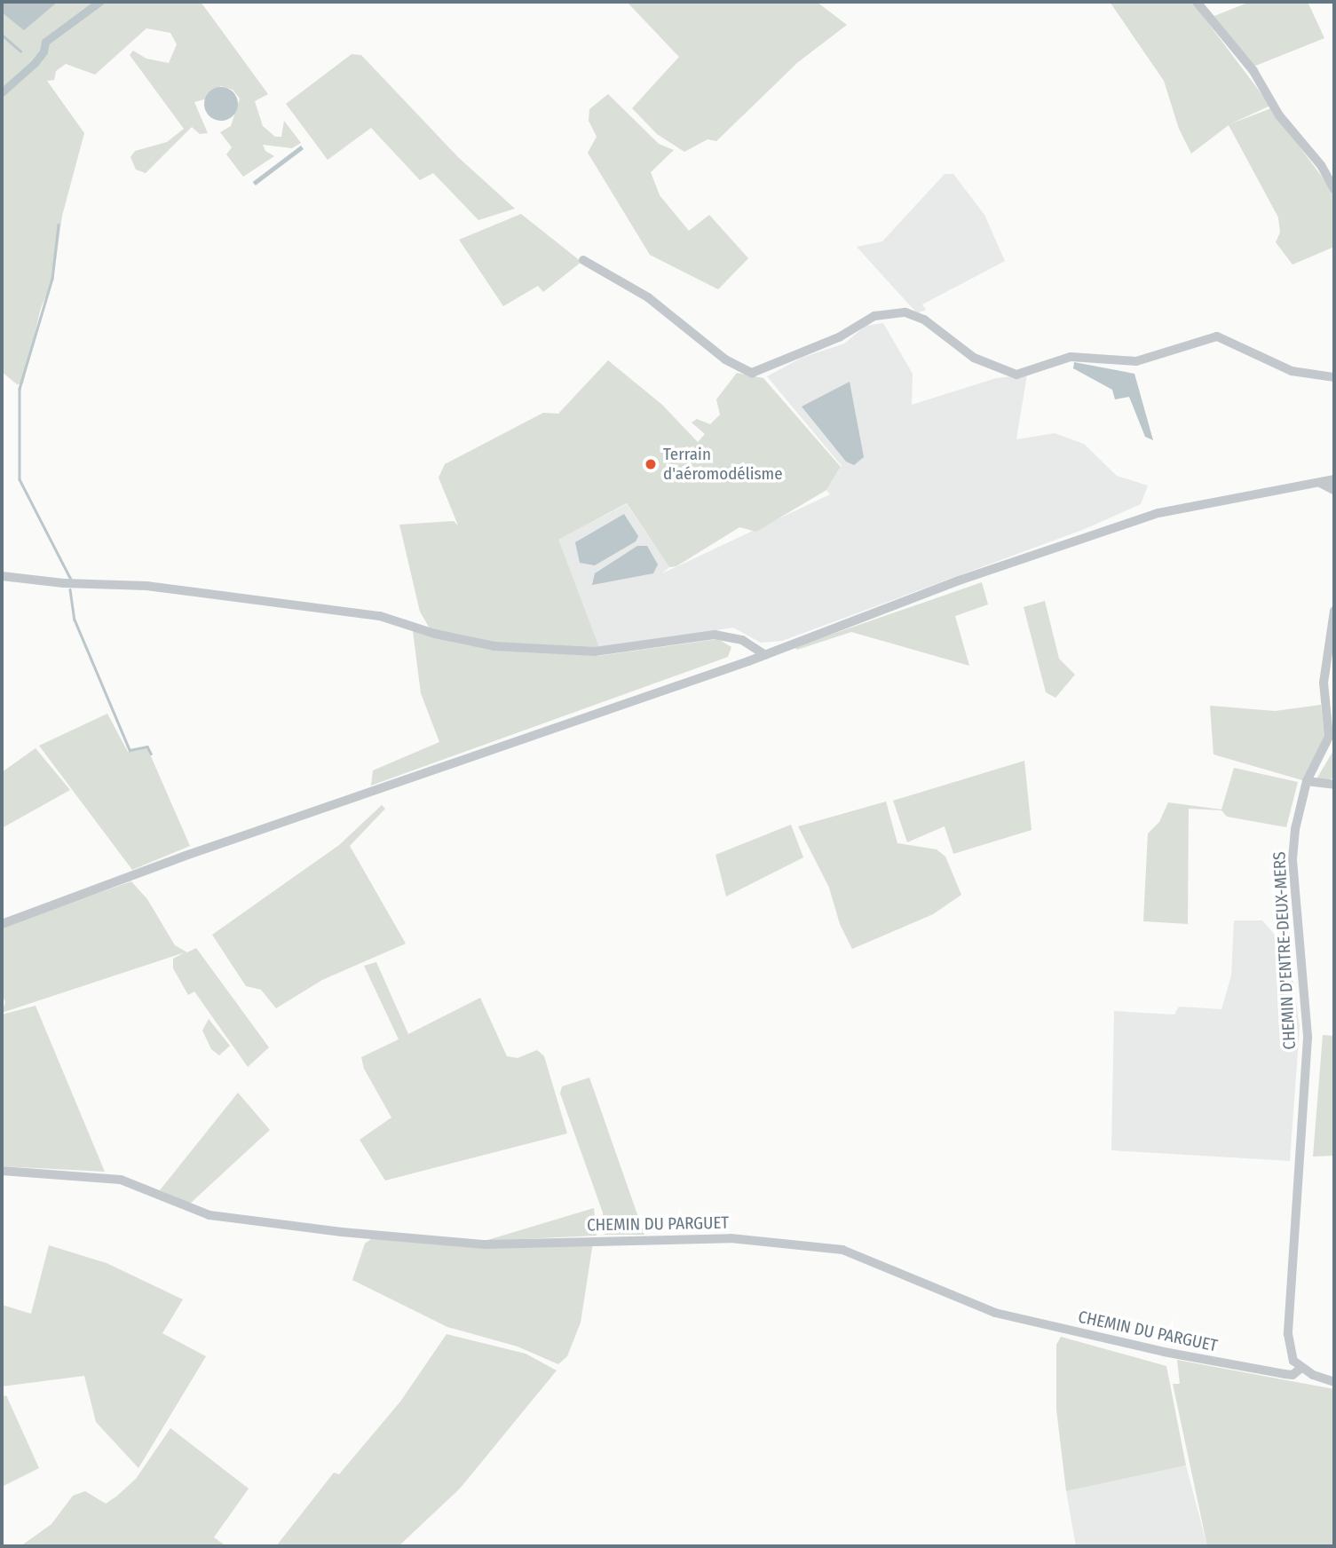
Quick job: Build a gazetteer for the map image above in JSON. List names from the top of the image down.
{
  "streets": {
    "street": ["CHEMIN D'ENTRE-DEUX-MERS", "CHEMIN DU PARGUET"]
  },
  "crossings": [
    ["CHEMIN D'ENTRE-DEUX-MERS", "CHEMIN DU PARGUET"]
  ],
  "places": ["Terrain d'aéromodélisme"]
}
